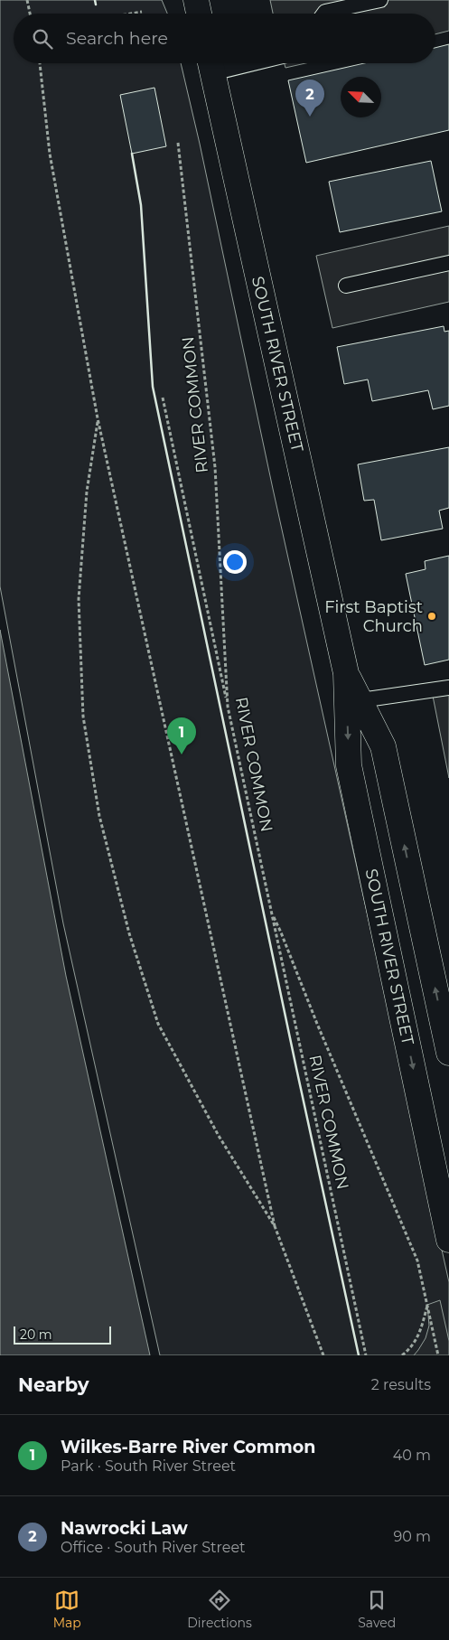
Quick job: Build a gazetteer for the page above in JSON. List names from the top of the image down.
{
  "streets": {
    "main road": ["SOUTH RIVER STREET"],
    "path": ["RIVER COMMON"]
  },
  "places": ["First Baptist Church"],
  "scale_bar": "20 m",
  "north": "top left",
  "page": {
    "search": "Search here",
    "pins": ["2", "1"],
    "scale": "20 m",
    "heading": ["Nearby", "2 results"],
    "list": [
      {
        "mark": "1",
        "name": "Wilkes-Barre River Common",
        "note": "Park · South River Street",
        "value": "40 m"
      },
      {
        "mark": "2",
        "name": "Nawrocki Law",
        "note": "Office · South River Street",
        "value": "90 m"
      }
    ],
    "nav": ["Map", "Directions", "Saved"]
  }
}
